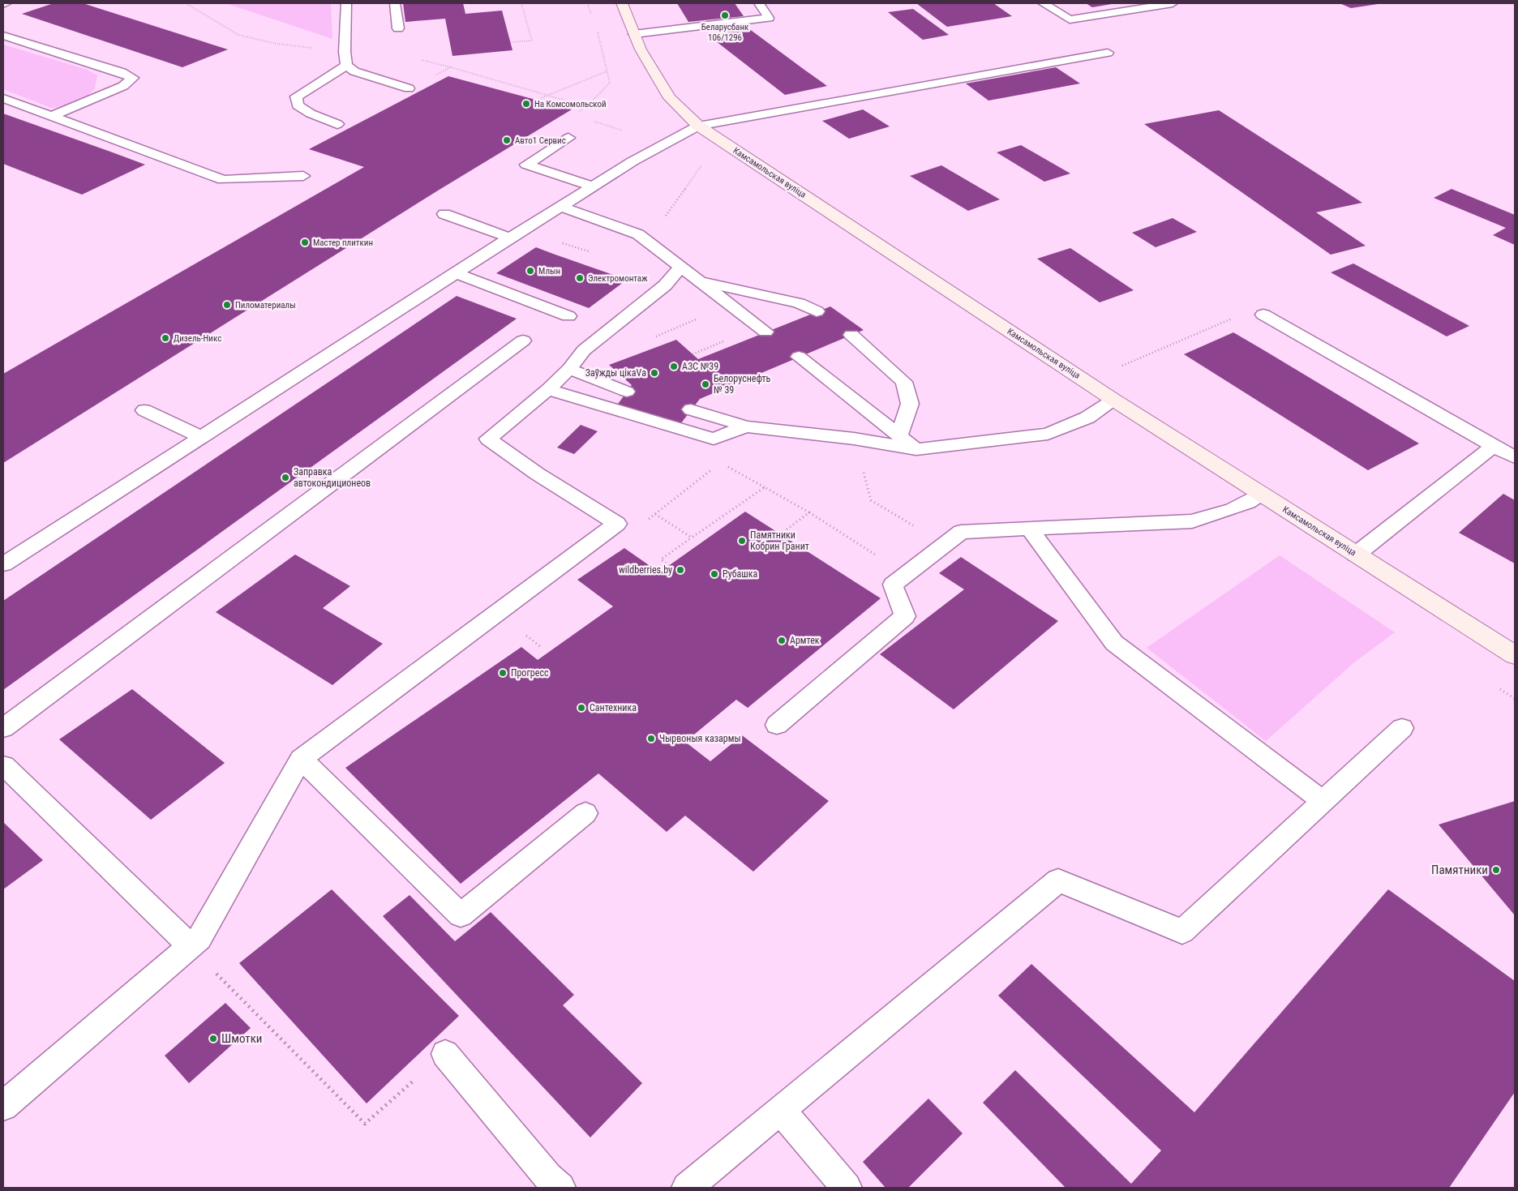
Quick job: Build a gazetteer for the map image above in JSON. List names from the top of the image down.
{
  "streets": {
    "main road": ["Камсамольская вуліца"]
  },
  "places": [
    "Беларусбанк 106/1296",
    "На Комсомольской",
    "Авто1 Сервис",
    "Мастер плиткин",
    "Млын",
    "Электромонтаж",
    "Пиломатериалы",
    "Дизель-Никс",
    "АЗС №39",
    "Заўжды цікаVа",
    "Белоруснефть № 39",
    "Заправка автокондиционеов",
    "Памятники Кобрин Гранит",
    "wildberries.by",
    "Рубашка",
    "Армтек",
    "Прогресс",
    "Сантехника",
    "Чырвоныя казармы",
    "Памятники",
    "Шмотки"
  ]
}
